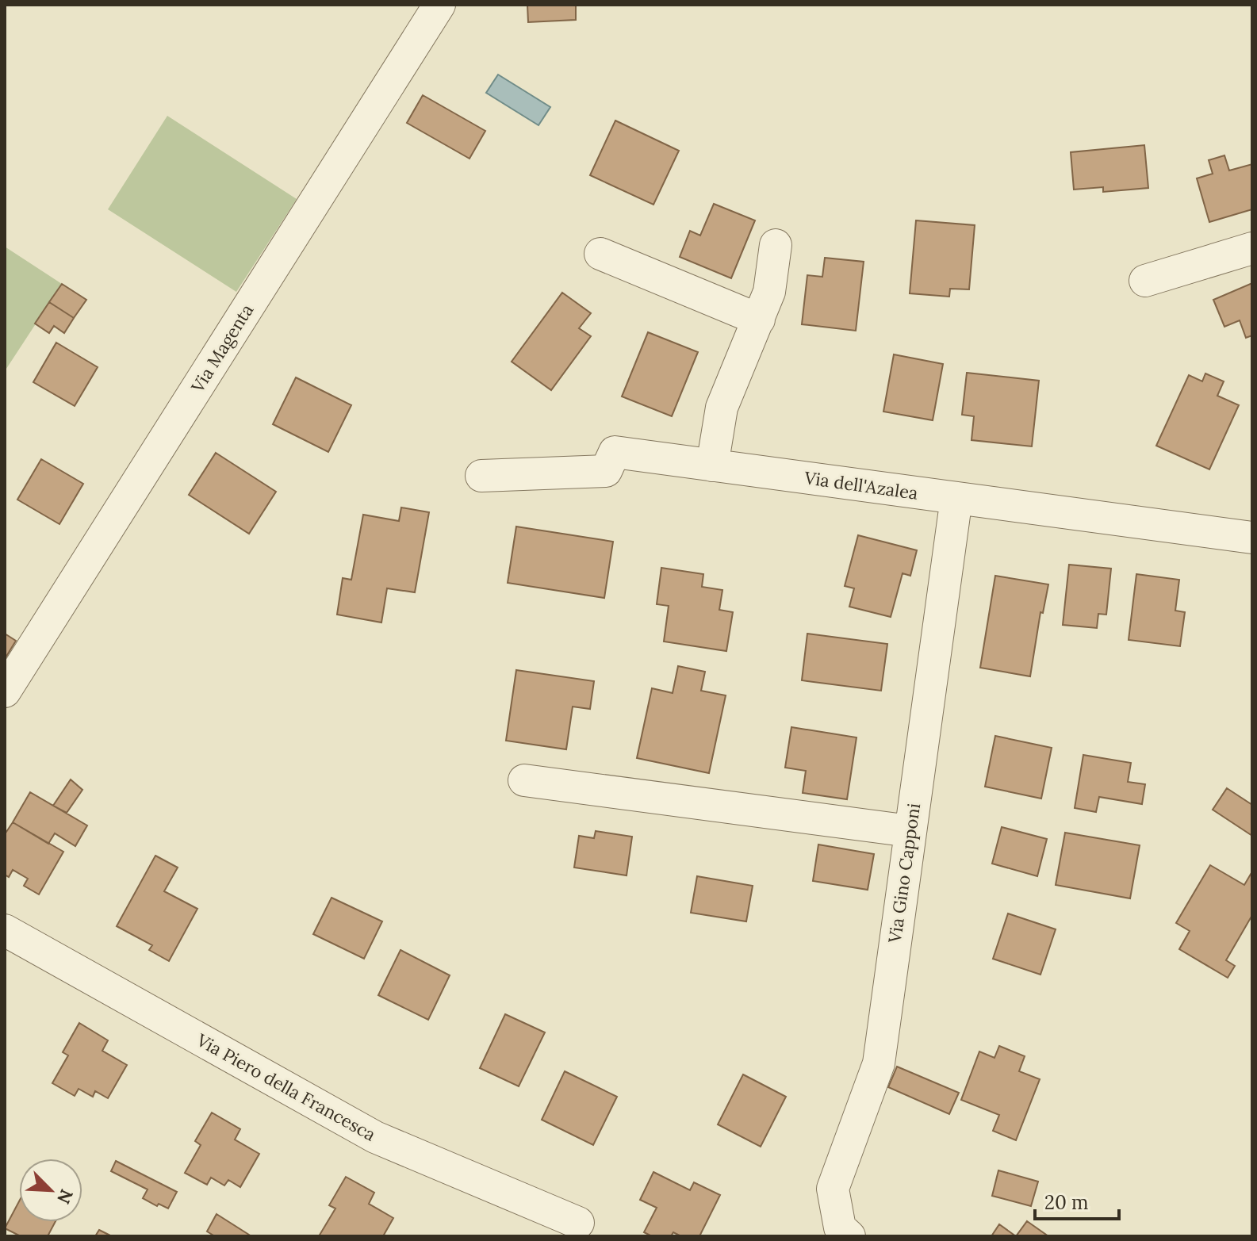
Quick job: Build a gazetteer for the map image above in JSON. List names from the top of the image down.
{
  "streets": {
    "street": [
      "Via Magenta",
      "Via dell'Azalea",
      "Via Gino Capponi",
      "Via Piero della Francesca"
    ]
  },
  "crossings": [
    ["Via dell'Azalea", "Via Gino Capponi"]
  ],
  "scale_bar": "20 m",
  "north": "bottom right"
}
